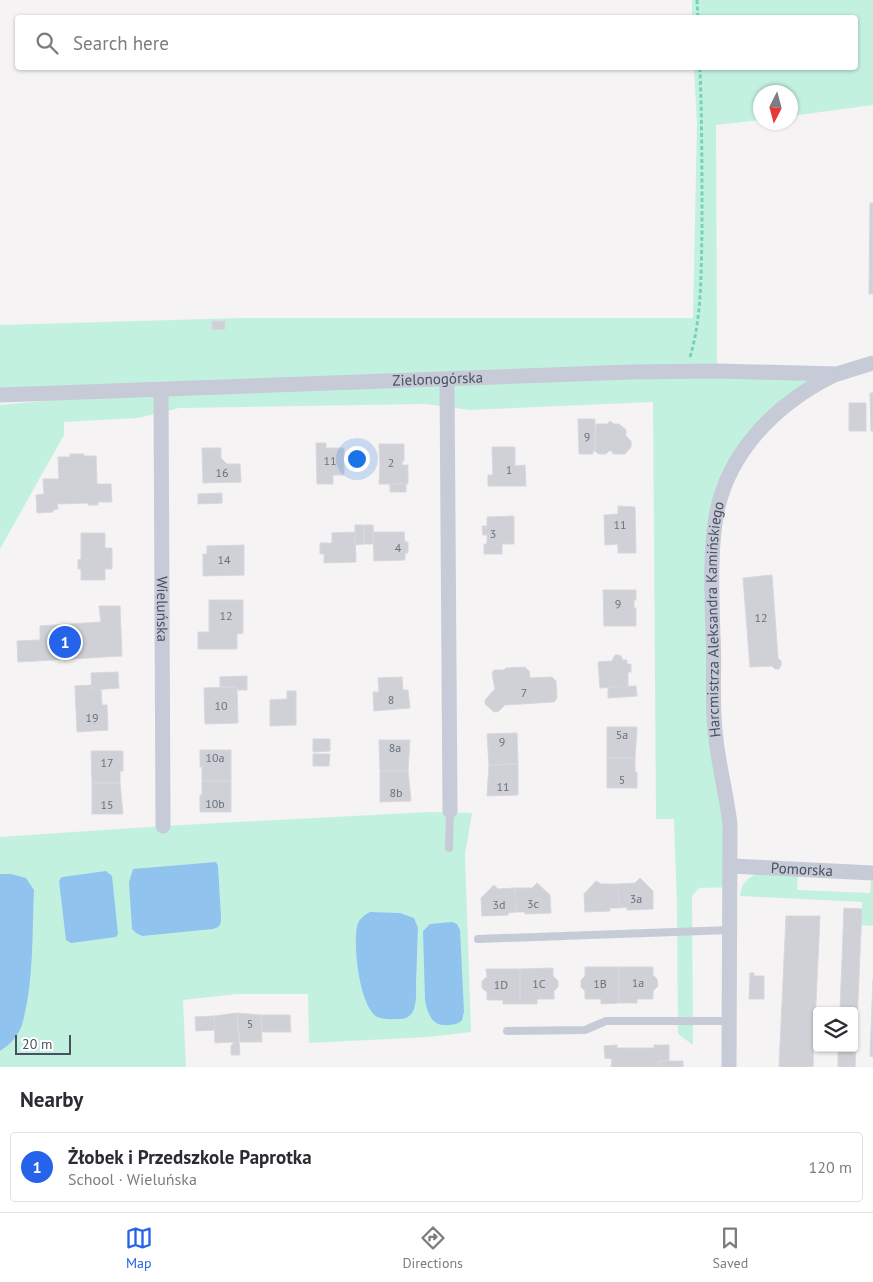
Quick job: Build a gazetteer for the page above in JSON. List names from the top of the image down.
{
  "streets": {
    "street": [
      "Zielonogórska",
      "Wieluńska",
      "Harcmistrza Aleksandra Kamińskiego",
      "Pomorska"
    ]
  },
  "crossings": [
    ["Zielonogórska", "Wieluńska"],
    ["Zielonogórska", "Harcmistrza Aleksandra Kamińskiego"],
    ["Harcmistrza Aleksandra Kamińskiego", "Pomorska"]
  ],
  "house_numbers": [
    "9",
    "11",
    "2",
    "1",
    "16",
    "11",
    "3",
    "4",
    "14",
    "9",
    "12",
    "12",
    "7",
    "8",
    "10",
    "19",
    "5a",
    "9",
    "8a",
    "10a",
    "17",
    "5",
    "11",
    "8b",
    "10b",
    "15",
    "3a",
    "3c",
    "3d",
    "1a",
    "1C",
    "1B",
    "1D",
    "5"
  ],
  "scale_bar": "20 m",
  "north": "bottom",
  "page": {
    "search": "Search here",
    "pins": "1",
    "scale": "20 m",
    "heading": "Nearby",
    "list": [
      {
        "mark": "1",
        "name": "Żłobek i Przedszkole Paprotka",
        "note": "School · Wieluńska",
        "value": "120 m"
      }
    ],
    "nav": ["Map", "Directions", "Saved"]
  }
}
